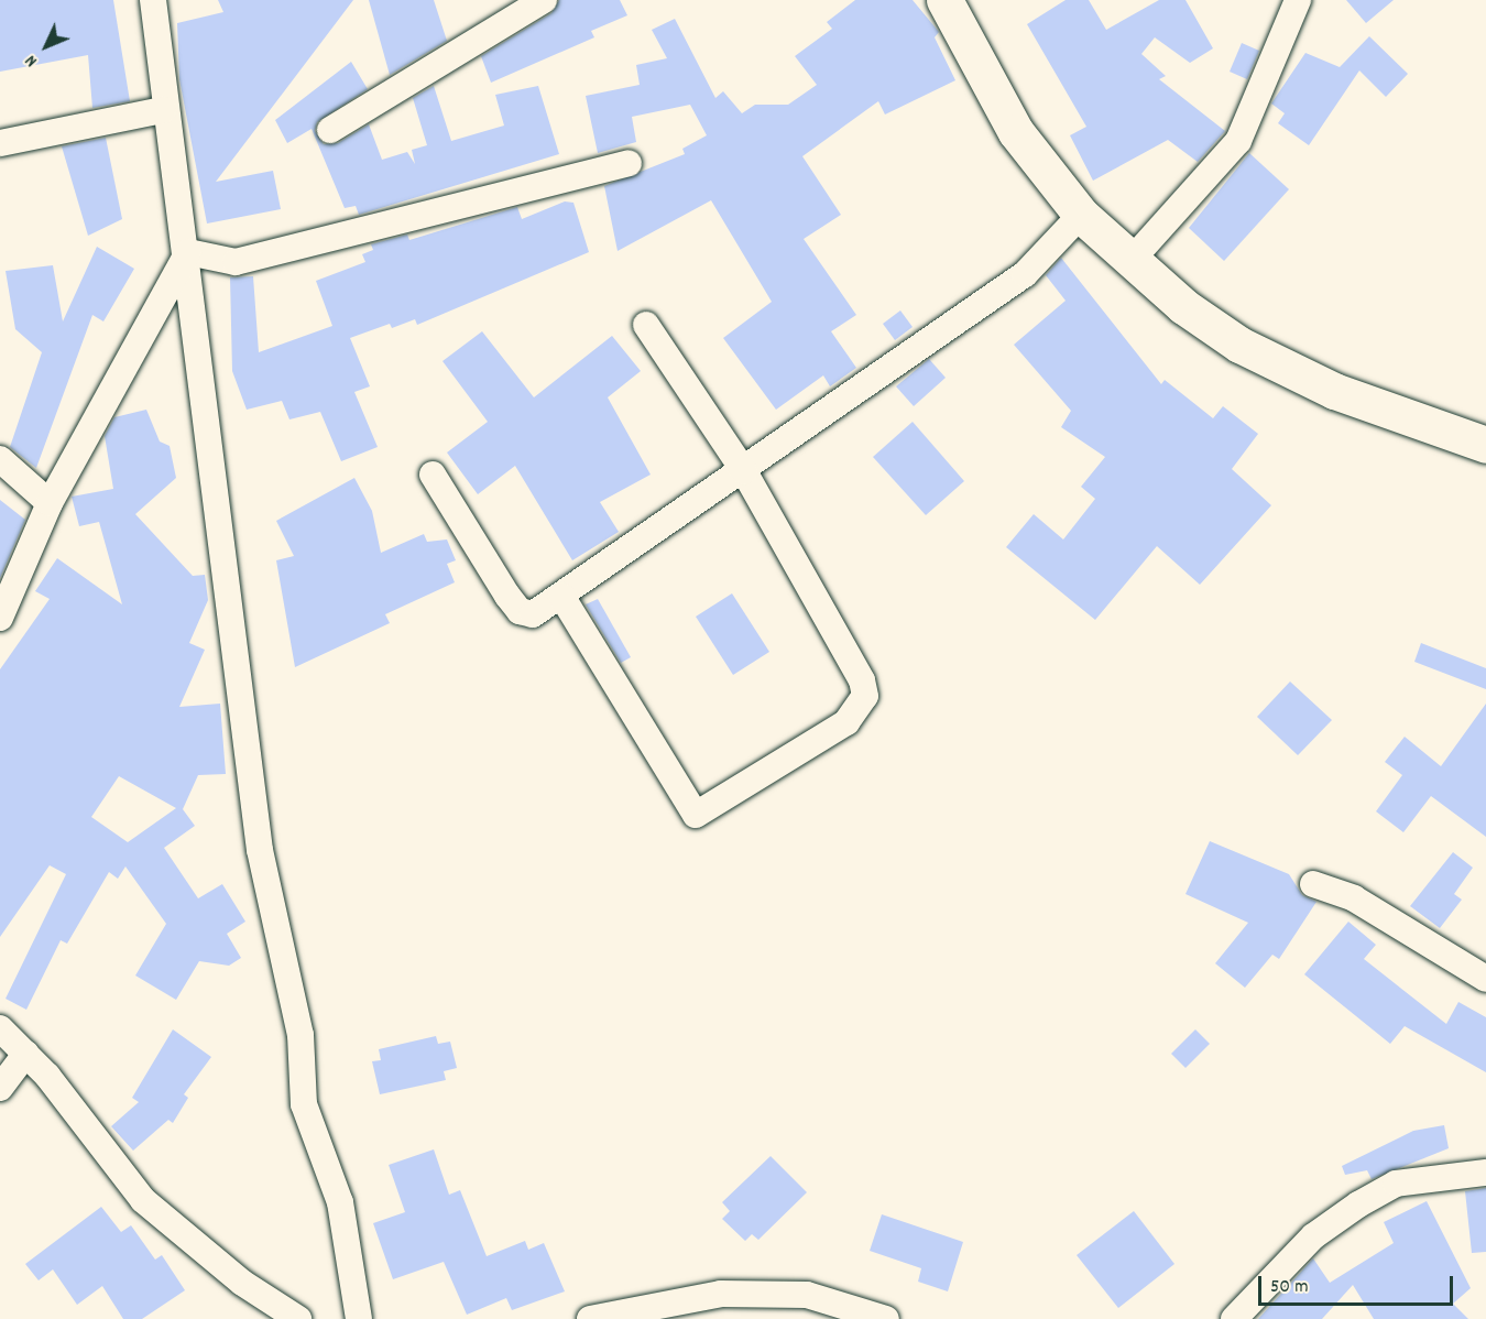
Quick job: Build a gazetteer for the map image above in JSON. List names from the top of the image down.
{
  "scale_bar": "50 m",
  "north": "bottom left"
}
